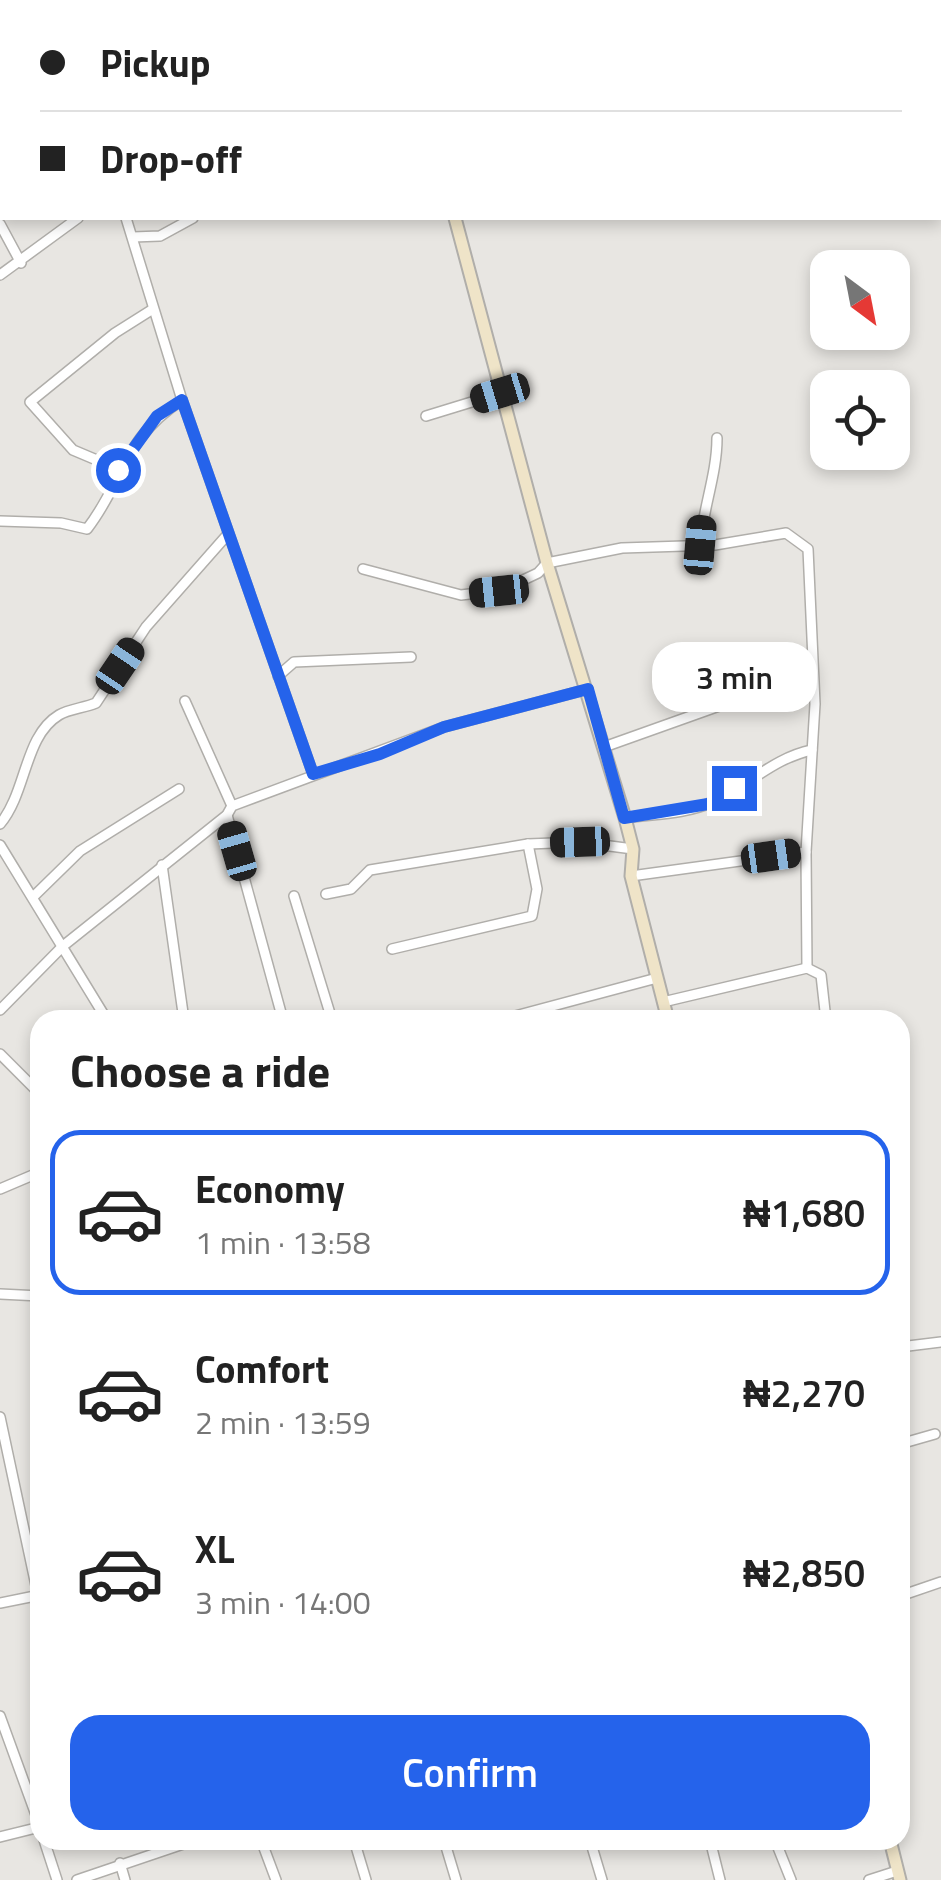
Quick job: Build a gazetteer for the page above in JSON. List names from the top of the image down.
{
  "north": "bottom right",
  "page": {
    "banner": ["Pickup", "Drop-off"],
    "bubble": "3 min",
    "heading": "Choose a ride",
    "list": [
      {
        "name": "Economy",
        "note": "1 min · 13:58",
        "value": "₦1,680"
      },
      {
        "name": "Comfort",
        "note": "2 min · 13:59",
        "value": "₦2,270"
      },
      {
        "name": "XL",
        "note": "3 min · 14:00",
        "value": "₦2,850"
      }
    ],
    "buttons": "Confirm"
  }
}
